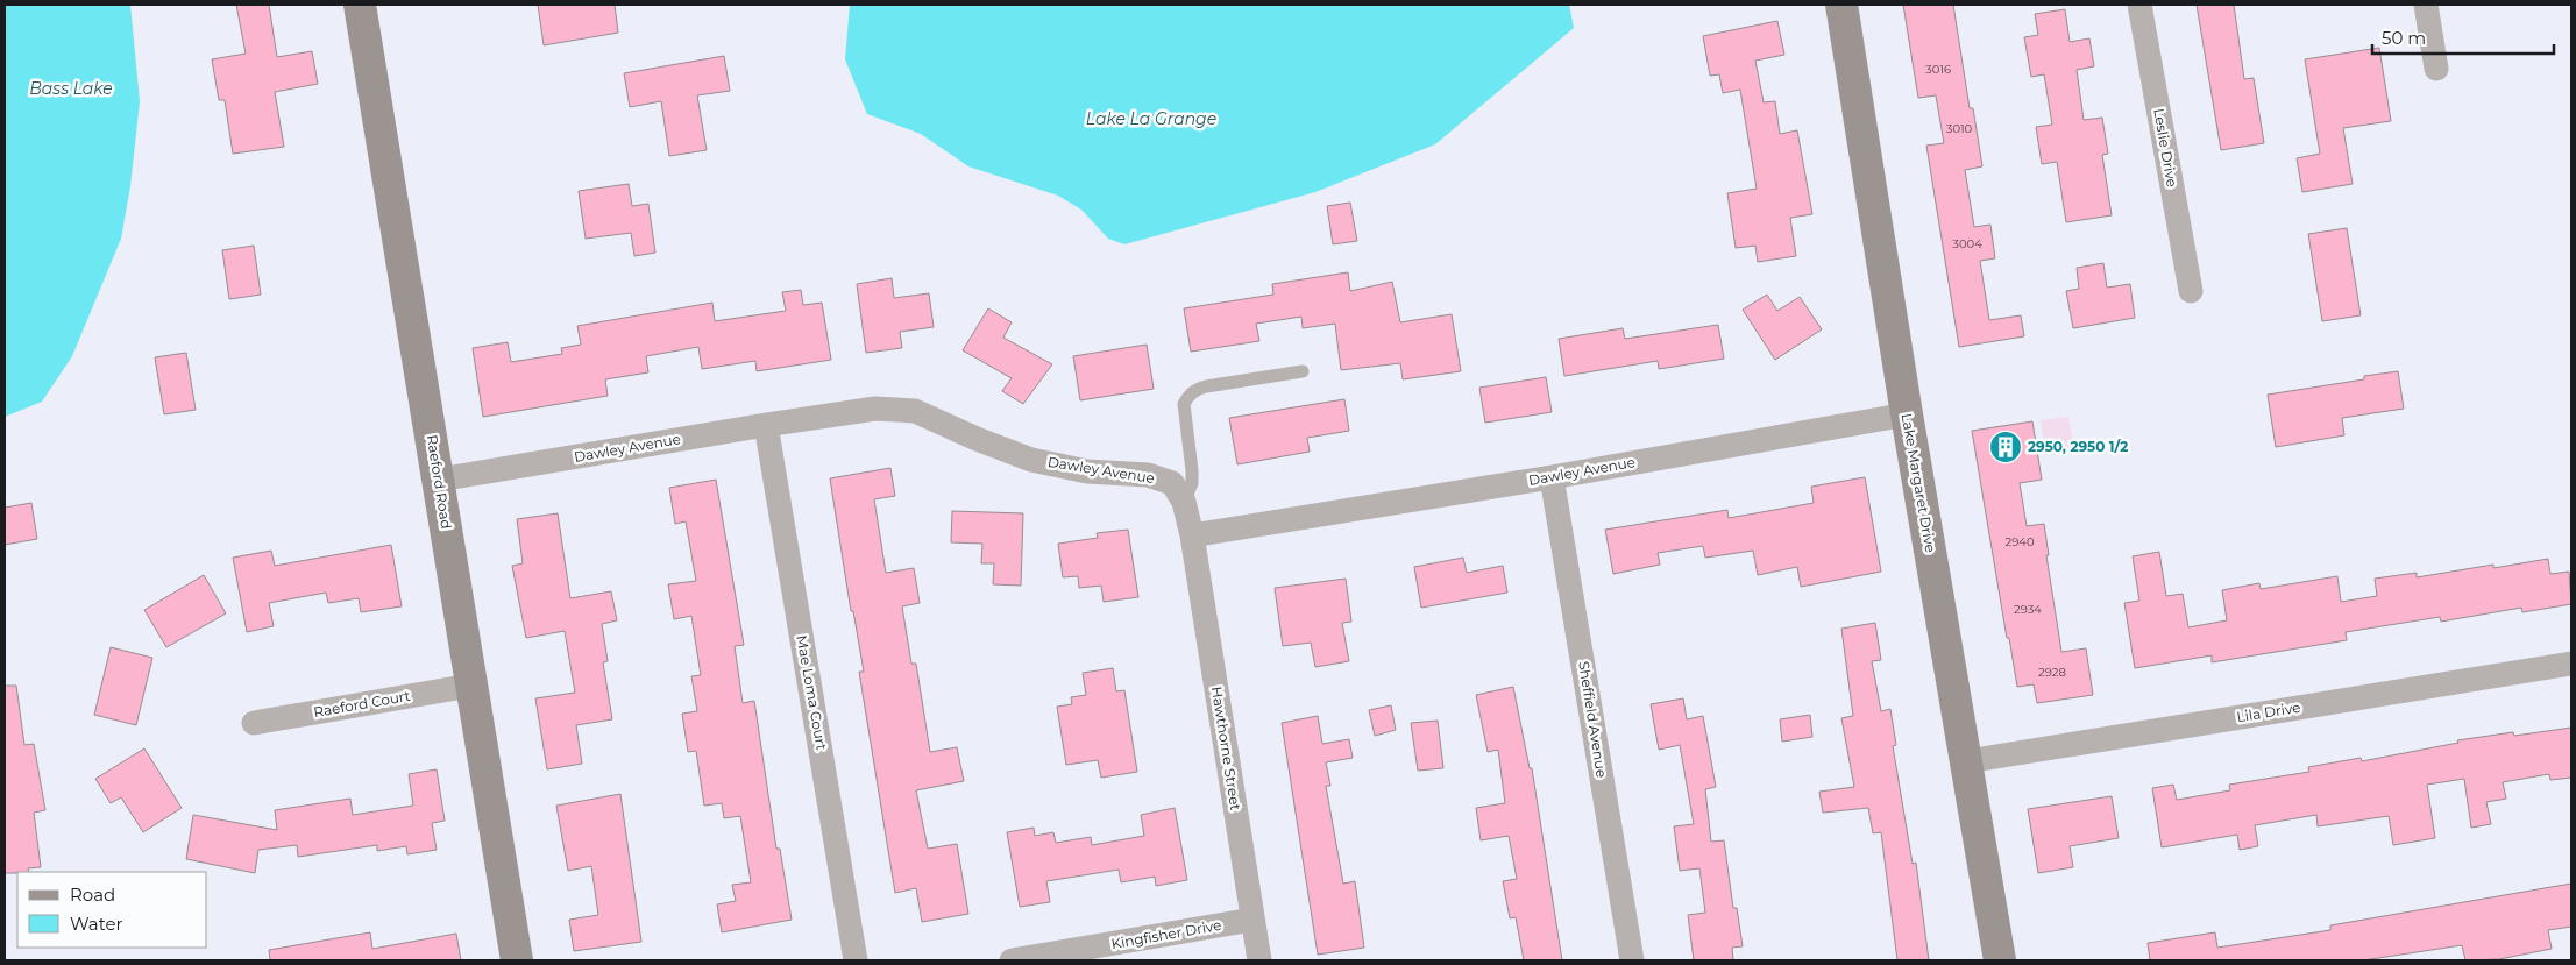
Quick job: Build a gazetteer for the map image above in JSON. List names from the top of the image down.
{
  "streets": {
    "street": [
      "Leslie Drive",
      "Dawley Avenue",
      "Raeford Road",
      "Lake Margaret Drive",
      "Mae Loma Court",
      "Raeford Court",
      "Lila Drive",
      "Sheffield Avenue",
      "Hawthorne Street",
      "Kingfisher Drive"
    ]
  },
  "crossings": [
    ["Dawley Avenue", "Raeford Road"],
    ["Dawley Avenue", "Lake Margaret Drive"],
    ["Dawley Avenue", "Mae Loma Court"],
    ["Dawley Avenue", "Sheffield Avenue"],
    ["Dawley Avenue", "Hawthorne Street"],
    ["Raeford Road", "Raeford Court"],
    ["Lake Margaret Drive", "Lila Drive"],
    ["Hawthorne Street", "Kingfisher Drive"]
  ],
  "water": ["Bass Lake", "Lake La Grange"],
  "places": {
    "building": ["2950, 2950 1/2"]
  },
  "house_numbers": [
    "3016",
    "3010",
    "3004",
    "2940",
    "2934",
    "2928"
  ],
  "legend": ["Road", "Water"],
  "scale_bar": "50 m"
}
